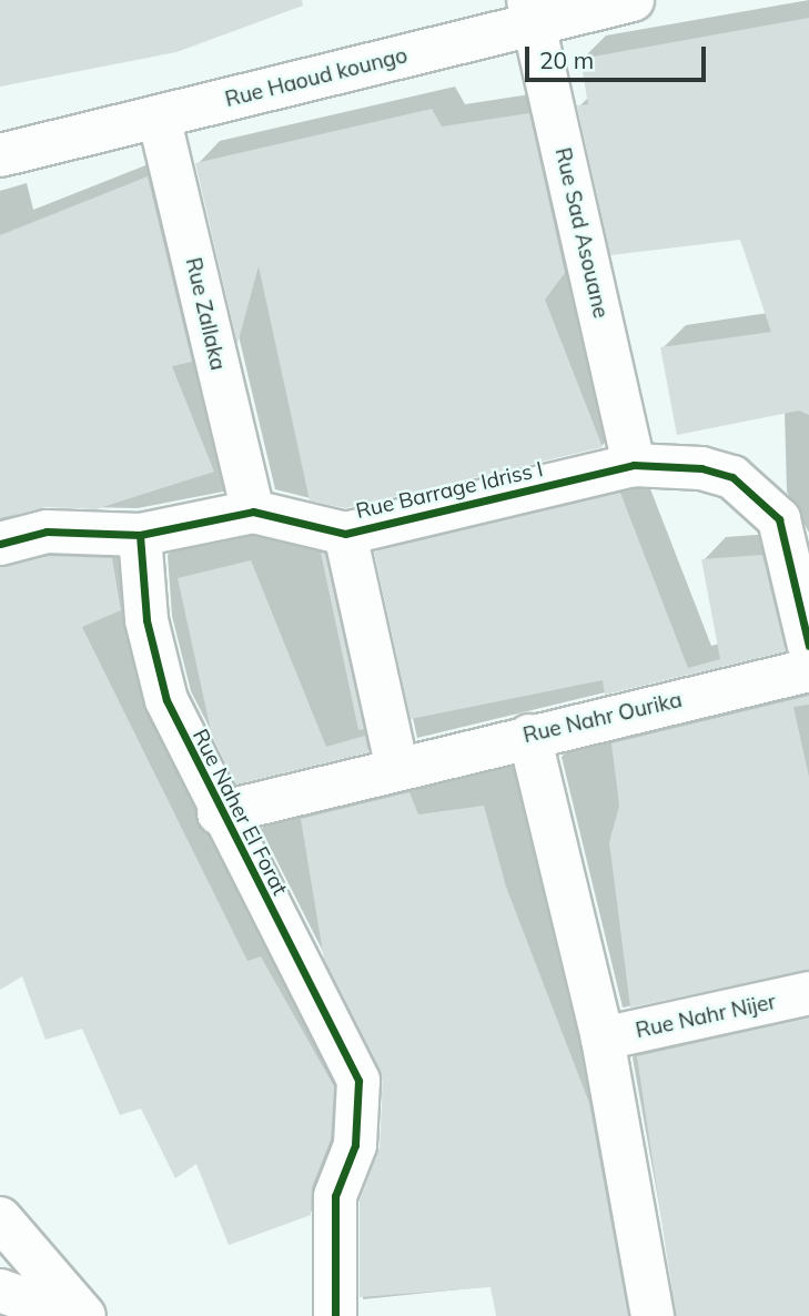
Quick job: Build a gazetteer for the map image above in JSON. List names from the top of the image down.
{
  "streets": {
    "street": [
      "Rue Haoud koungo",
      "Rue Sad Asouane",
      "Rue Zallaka",
      "Rue Barrage Idriss I",
      "Rue Nahr Ourika",
      "Rue Naher El Forat",
      "Rue Nahr Nijer"
    ]
  },
  "crossings": [
    ["Rue Haoud koungo", "Rue Sad Asouane"],
    ["Rue Haoud koungo", "Rue Zallaka"],
    ["Rue Sad Asouane", "Rue Barrage Idriss I"],
    ["Rue Zallaka", "Rue Barrage Idriss I"],
    ["Rue Barrage Idriss I", "Rue Naher El Forat"],
    ["Rue Nahr Ourika", "Rue Naher El Forat"]
  ],
  "scale_bar": "20 m"
}
